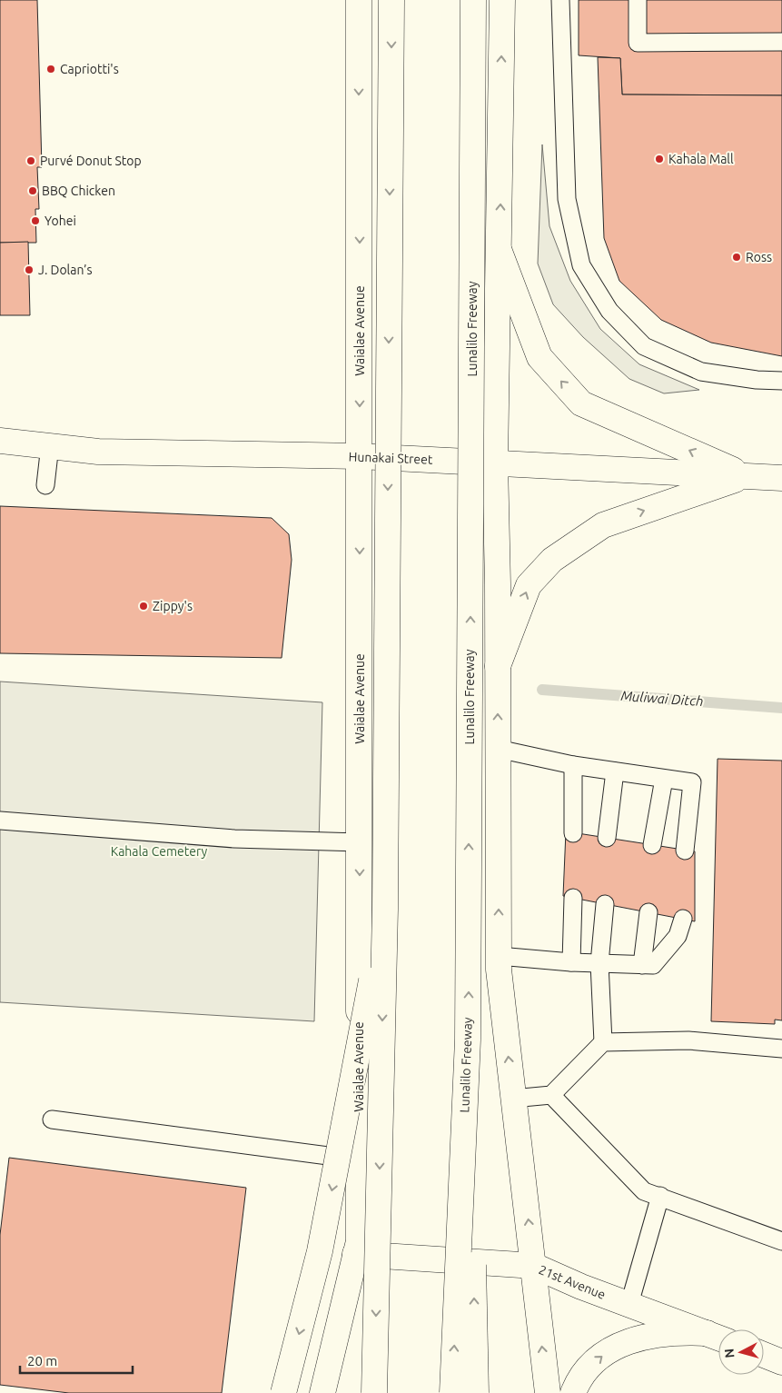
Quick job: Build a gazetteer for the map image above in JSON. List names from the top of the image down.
{
  "streets": {
    "main road": [
      "Lunalilo Freeway",
      "Waialae Avenue",
      "Hunakai Street",
      "21st Avenue"
    ]
  },
  "crossings": [
    ["Waialae Avenue", "Hunakai Street"],
    ["Waialae Avenue", "21st Avenue"]
  ],
  "water": ["Muliwai Ditch"],
  "parks": ["Kahala Cemetery"],
  "places": [
    "Capriotti's",
    "Kahala Mall",
    "Purvé Donut Stop",
    "BBQ Chicken",
    "Yohei",
    "Ross",
    "J. Dolan’s",
    "Zippy's"
  ],
  "scale_bar": "20 m",
  "north": "left"
}
